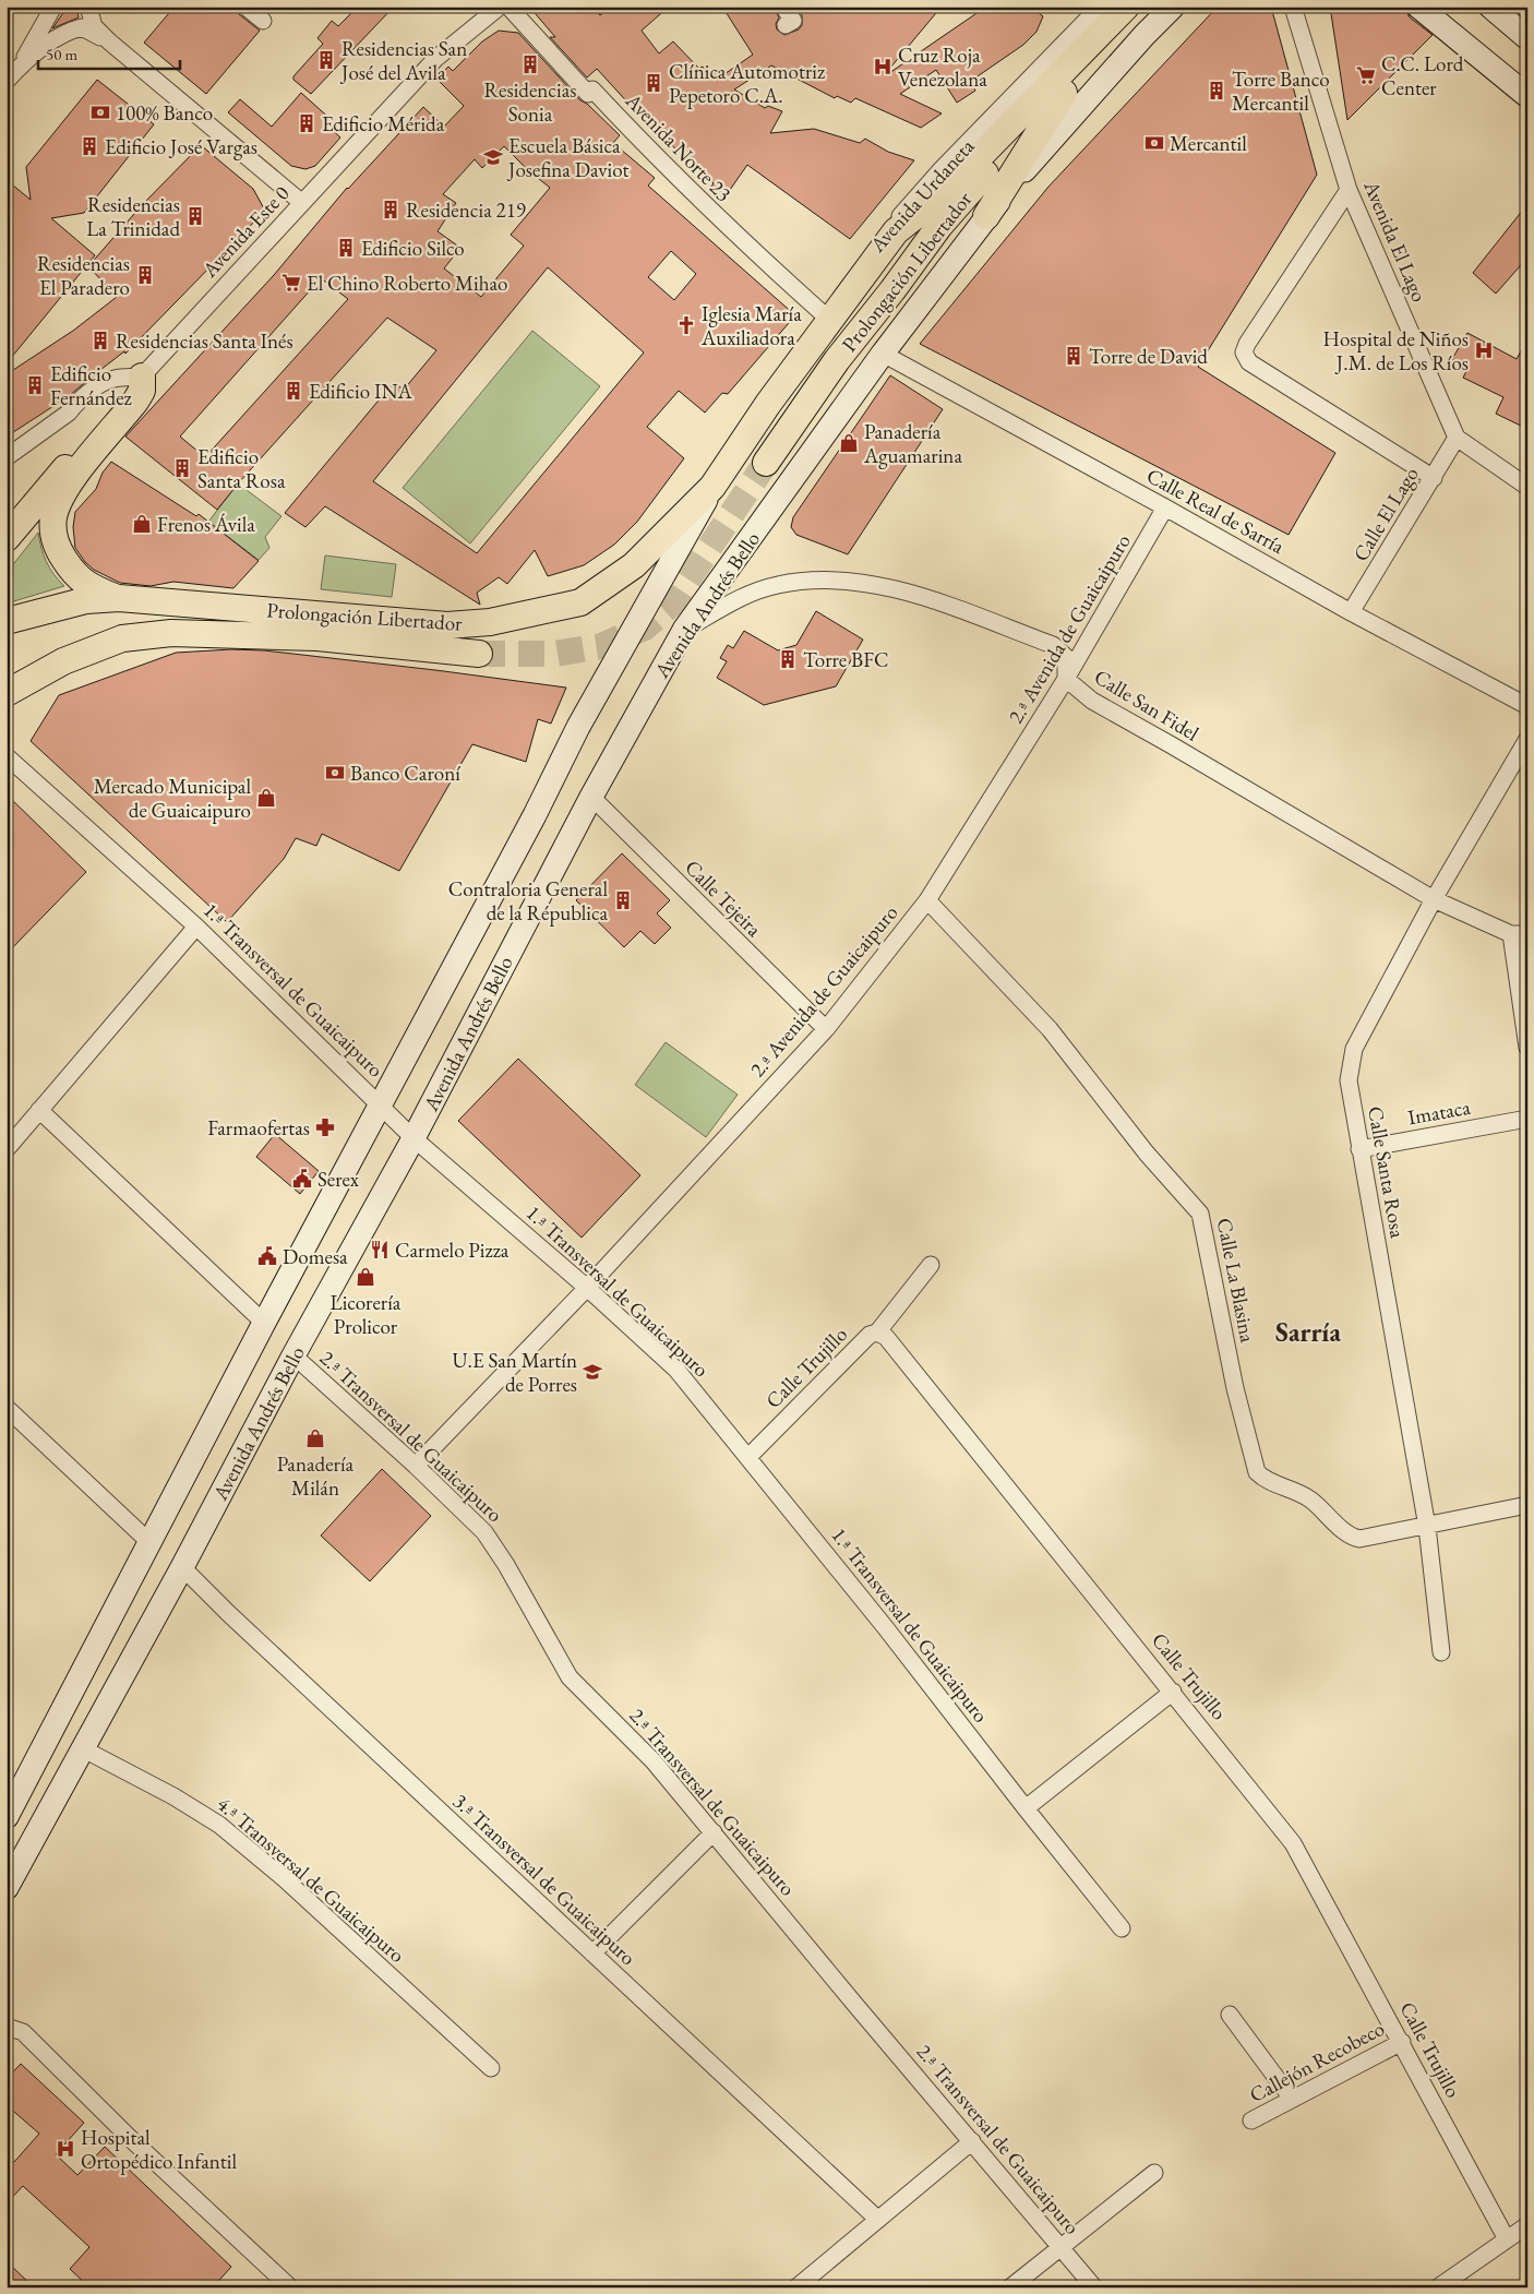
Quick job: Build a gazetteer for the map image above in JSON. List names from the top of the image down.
{
  "streets": {
    "main road": ["Prolongación Libertador", "Avenida Andrés Bello"],
    "street": [
      "Avenida Norte 23",
      "Avenida Urdaneta",
      "Avenida Este 0",
      "Avenida El Lago",
      "Calle Real de Sarría",
      "Calle El Lago",
      "2.ª Avenida de Guaicaipuro",
      "Calle San Fidel",
      "Calle Tejeira",
      "1.ª Transversal de Guaicaipuro",
      "Imataca",
      "Calle Santa Rosa",
      "Calle La Blasina",
      "Calle Trujillo",
      "2.ª Transversal de Guaicaipuro",
      "4.ª Transversal de Guaicaipuro",
      "3.ª Transversal de Guaicaipuro",
      "Callejón Recobeco"
    ]
  },
  "crossings": [
    ["Avenida Norte 23", "Avenida Urdaneta"],
    ["Avenida Urdaneta", "Avenida Andrés Bello"],
    ["Avenida El Lago", "Calle El Lago"],
    ["Prolongación Libertador", "Avenida Andrés Bello"],
    ["Calle Real de Sarría", "Calle El Lago"],
    ["Calle Real de Sarría", "Avenida Andrés Bello"],
    ["Calle Real de Sarría", "2.ª Avenida de Guaicaipuro"],
    ["Avenida Andrés Bello", "Calle San Fidel"],
    ["Avenida Andrés Bello", "Calle Tejeira"],
    ["Avenida Andrés Bello", "1.ª Transversal de Guaicaipuro"],
    ["Avenida Andrés Bello", "2.ª Transversal de Guaicaipuro"],
    ["Avenida Andrés Bello", "4.ª Transversal de Guaicaipuro"],
    ["Avenida Andrés Bello", "3.ª Transversal de Guaicaipuro"],
    ["2.ª Avenida de Guaicaipuro", "Calle San Fidel"],
    ["2.ª Avenida de Guaicaipuro", "Calle Tejeira"],
    ["2.ª Avenida de Guaicaipuro", "1.ª Transversal de Guaicaipuro"],
    ["2.ª Avenida de Guaicaipuro", "Calle La Blasina"],
    ["2.ª Avenida de Guaicaipuro", "2.ª Transversal de Guaicaipuro"],
    ["Calle San Fidel", "Calle Santa Rosa"],
    ["1.ª Transversal de Guaicaipuro", "Calle Trujillo"],
    ["Imataca", "Calle Santa Rosa"],
    ["Calle Santa Rosa", "Calle La Blasina"],
    ["Calle Trujillo", "Callejón Recobeco"]
  ],
  "districts": ["Sarría"],
  "places": {
    "building": [
      "Residencias San José del Avila",
      "Residencias Sonia",
      "Clínica Automotriz Pepetoro C.A.",
      "Torre Banco Mercantil",
      "Edificio Mérida",
      "Edificio José Vargas",
      "Residencia 219",
      "Residencias La Trinidad",
      "Edificio Silco",
      "Residencias El Paradero",
      "Residencias Santa Inés",
      "Torre de David",
      "Edificio Fernández",
      "Edificio INA",
      "Edificio Santa Rosa",
      "Torre BFC",
      "Contraloria General de la Républica"
    ],
    "hospital": ["Cruz Roja Venezolana", "Hospital de Niños J.M. de Los Ríos", "Hospital Ortopédico Infantil"],
    "supermarket": ["C.C. Lord Center", "El Chino Roberto Mihao"],
    "bank": ["100% Banco", "Mercantil", "Banco Caroní"],
    "school or university": ["Escuela Básica Josefina Daviot", "U.E San Martín de Porres"],
    "church": ["Iglesia María Auxiliadora"],
    "shop": [
      "Panadería Aguamarina",
      "Frenos Ávila",
      "Mercado Municipal de Guaicaipuro",
      "Licorería Prolicor",
      "Panadería Milán"
    ],
    "pharmacy": ["Farmaofertas"],
    "public building": ["Serex", "Domesa"],
    "restaurant": ["Carmelo Pizza"]
  },
  "scale_bar": "50 m"
}
